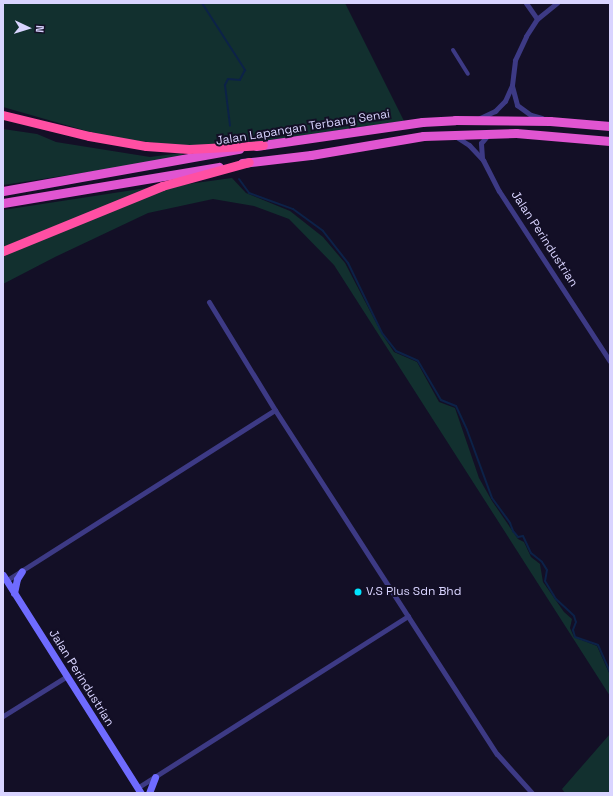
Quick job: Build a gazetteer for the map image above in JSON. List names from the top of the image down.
{
  "streets": {
    "highway": ["Jalan Lapangan Terbang Senai"],
    "main road": ["Jalan Perindustrian"]
  },
  "crossings": [
    ["Jalan Lapangan Terbang Senai", "Jalan Perindustrian"]
  ],
  "places": ["V.S Plus Sdn Bhd"],
  "north": "right"
}
